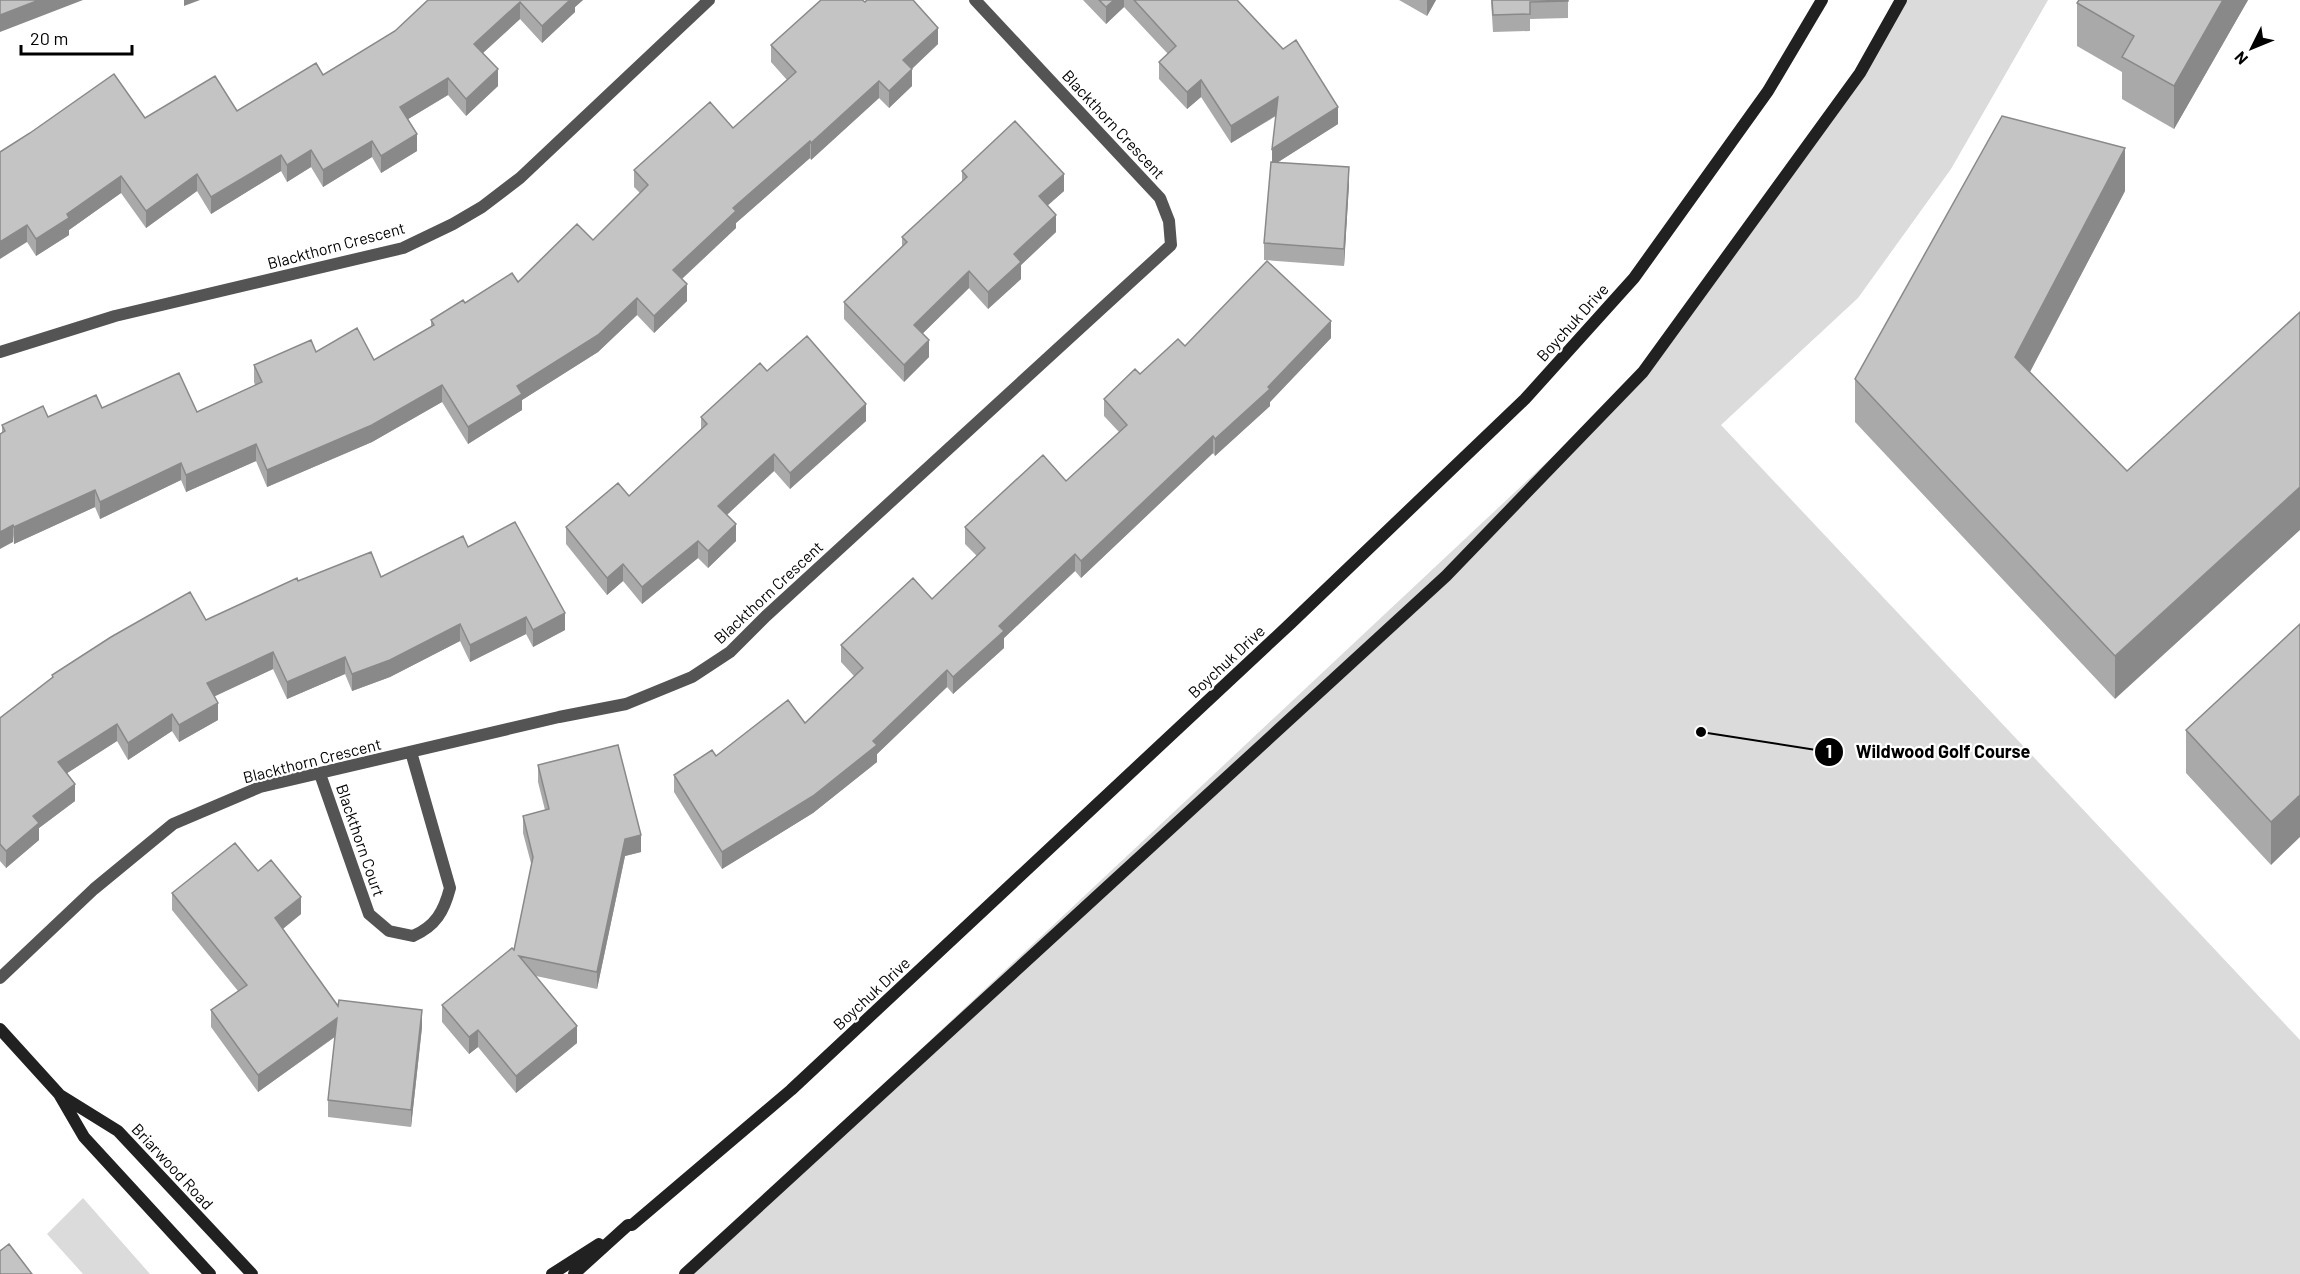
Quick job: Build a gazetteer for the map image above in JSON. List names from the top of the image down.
{
  "streets": {
    "main road": ["Boychuk Drive", "Briarwood Road"],
    "street": ["Blackthorn Crescent", "Blackthorn Court"]
  },
  "crossings": [
    ["Blackthorn Crescent", "Blackthorn Court"]
  ],
  "places": ["Wildwood Golf Course"],
  "scale_bar": "20 m",
  "north": "bottom left"
}
